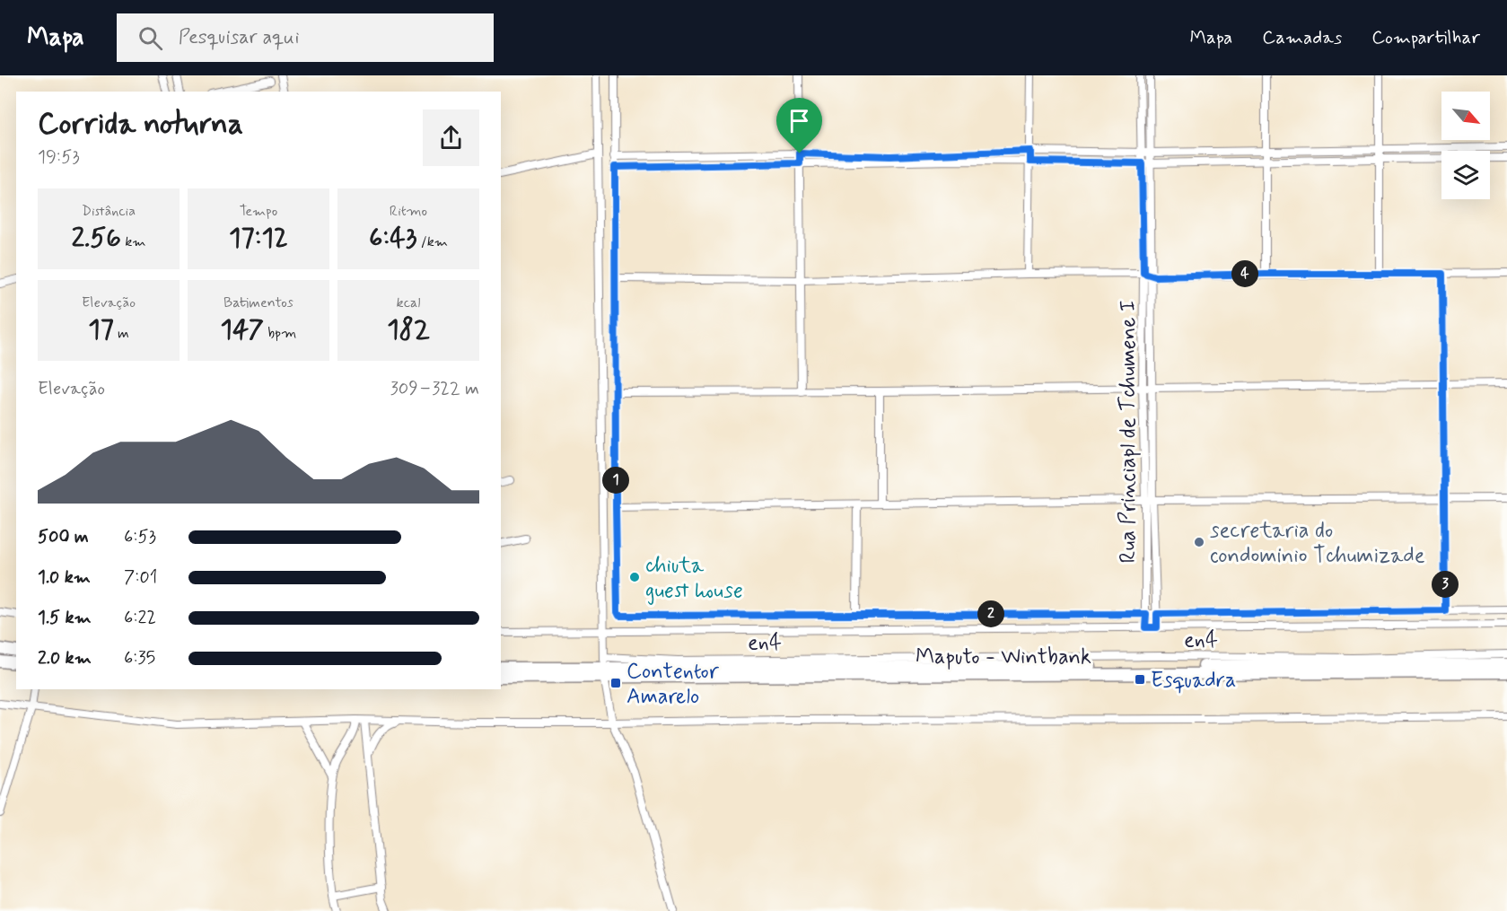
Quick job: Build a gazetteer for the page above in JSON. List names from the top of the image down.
{
  "streets": {
    "highway": ["Maputo - Wintbank"],
    "street": ["Rua Princiapl de Tchumene I", "en4"]
  },
  "crossings": [
    ["en4", "Maputo - Wintbank"]
  ],
  "places": {
    "other": ["secretaria do condominio Tchumizade", "chiuta guest house"],
    "transit": ["Esquadra", "Contentor Amarelo"]
  },
  "north": "bottom right",
  "page": {
    "header": "Mapa",
    "search": "Pesquisar aqui",
    "nav": ["Mapa", "Camadas", "Compartilhar"],
    "heading": ["Corrida noturna", "19:53"],
    "stats": [
      ["Distância", "2.56 km"],
      ["Tempo", "17:12"],
      ["Ritmo", "6:43 /km"],
      ["Elevação", "17 m"],
      ["Batimentos", "147 bpm"],
      ["kcal", "182"]
    ],
    "pins": [
      "4",
      "1",
      "3",
      "2"
    ],
    "chart": ["Elevação", "309–322 m"],
    "list": [
      {
        "name": "500 m",
        "note": "6:53"
      },
      {
        "name": "1.0 km",
        "note": "7:01"
      },
      {
        "name": "1.5 km",
        "note": "6:22"
      },
      {
        "name": "2.0 km",
        "note": "6:35"
      }
    ]
  }
}
